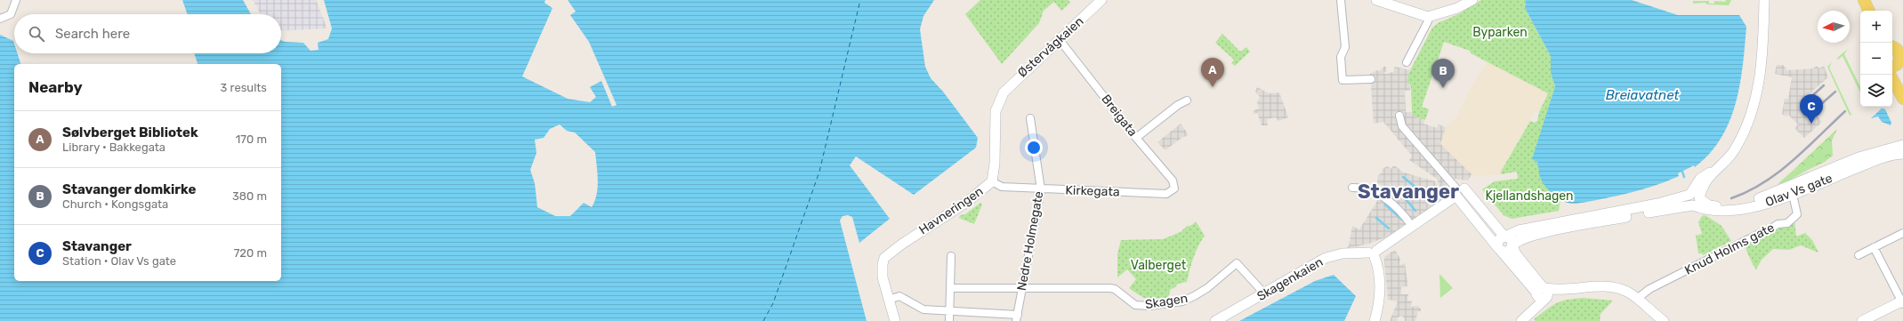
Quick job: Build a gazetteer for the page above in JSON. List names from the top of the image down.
{
  "streets": {
    "street": [
      "Østervågkaien",
      "Breigata",
      "Olav Vs gate",
      "Kirkegata",
      "Havneringen",
      "Nedre Holmegate",
      "Knud Holms gate",
      "Skagenkaien",
      "Skagen"
    ]
  },
  "crossings": [
    ["Østervågkaien", "Breigata"],
    ["Østervågkaien", "Havneringen"],
    ["Breigata", "Kirkegata"],
    ["Olav Vs gate", "Knud Holms gate"],
    ["Kirkegata", "Havneringen"],
    ["Kirkegata", "Nedre Holmegate"],
    ["Nedre Holmegate", "Skagen"],
    ["Skagenkaien", "Skagen"]
  ],
  "districts": ["Stavanger"],
  "water": ["Breiavatnet"],
  "parks": ["Byparken", "Kjellandshagen", "Valberget"],
  "north": "left",
  "page": {
    "map_buttons": ["+", "−"],
    "search": "Search here",
    "pins": ["A", "B", "C"],
    "heading": ["Nearby", "3 results"],
    "list": [
      {
        "mark": "A",
        "name": "Sølvberget Bibliotek",
        "note": "Library · Bakkegata",
        "value": "170 m"
      },
      {
        "mark": "B",
        "name": "Stavanger domkirke",
        "note": "Church · Kongsgata",
        "value": "380 m"
      },
      {
        "mark": "C",
        "name": "Stavanger",
        "note": "Station · Olav Vs gate",
        "value": "720 m"
      }
    ]
  }
}
